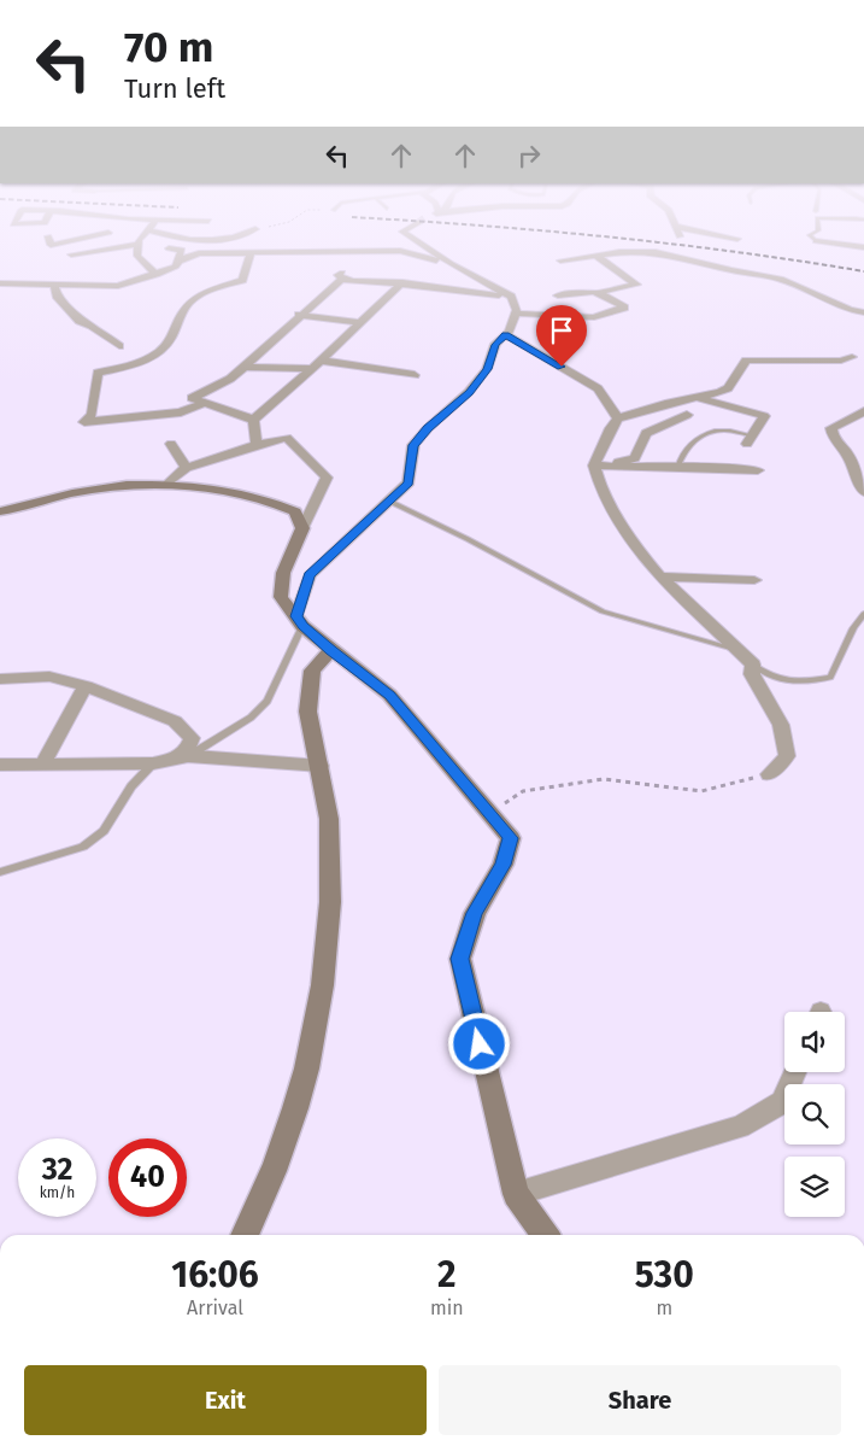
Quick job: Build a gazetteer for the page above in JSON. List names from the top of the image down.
{
  "page": {
    "turn": ["70 m", "Turn left"],
    "speed": "32 km/h",
    "limit": "40",
    "eta": [
      "16:06",
      "Arrival",
      "2",
      "min",
      "530",
      "m"
    ],
    "buttons": ["Exit", "Share"]
  }
}
